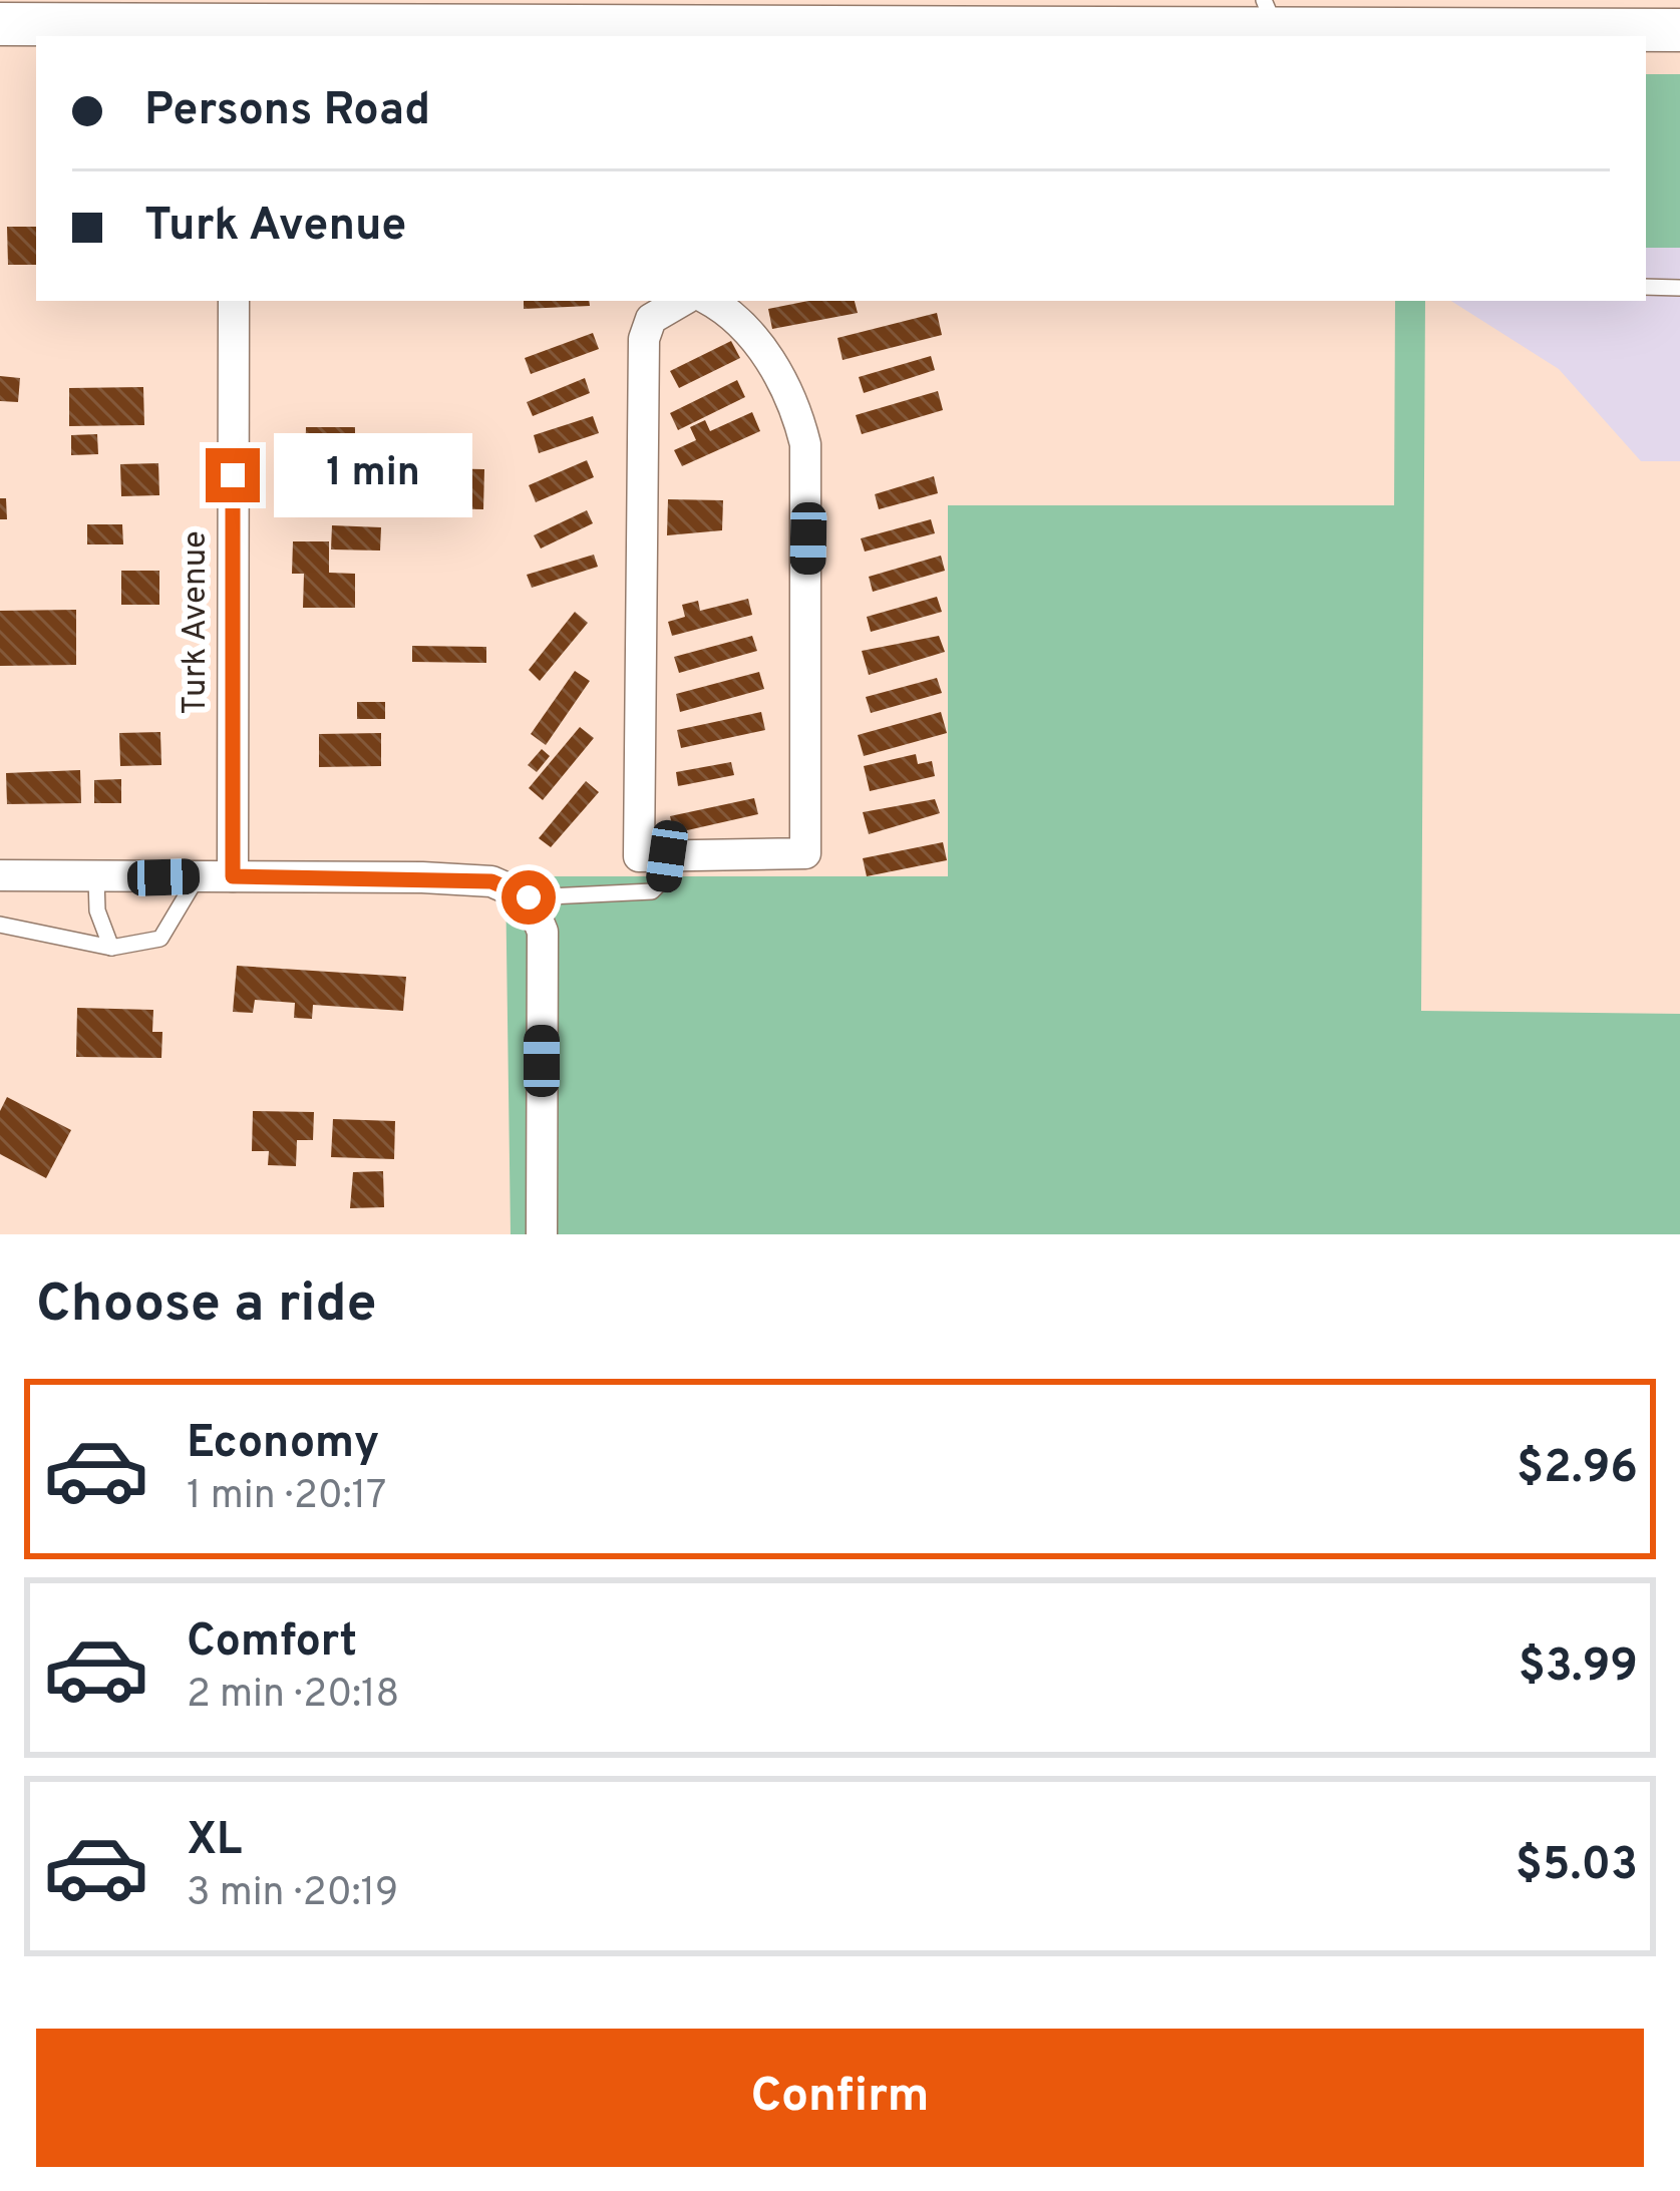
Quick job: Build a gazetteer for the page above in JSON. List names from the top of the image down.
{
  "streets": {
    "street": ["Turk Avenue"]
  },
  "page": {
    "banner": ["Persons Road", "Turk Avenue"],
    "bubble": "1 min",
    "heading": "Choose a ride",
    "list": [
      {
        "name": "Economy",
        "note": "1 min · 20:17",
        "value": "$2.96"
      },
      {
        "name": "Comfort",
        "note": "2 min · 20:18",
        "value": "$3.99"
      },
      {
        "name": "XL",
        "note": "3 min · 20:19",
        "value": "$5.03"
      }
    ],
    "buttons": "Confirm"
  }
}
